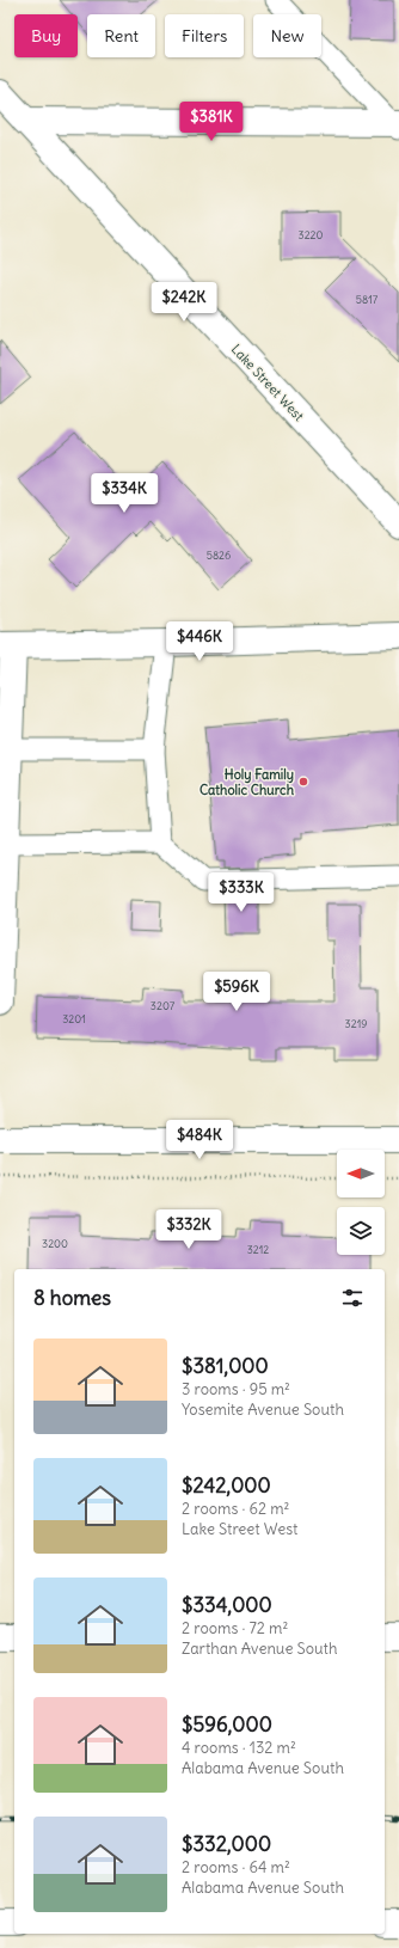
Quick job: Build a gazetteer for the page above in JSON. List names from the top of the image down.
{
  "streets": {
    "street": ["Lake Street West"]
  },
  "places": ["Holy Family Catholic Church"],
  "house_numbers": [
    "3220",
    "5817",
    "5826",
    "3207",
    "3201",
    "3219",
    "3200",
    "3212"
  ],
  "north": "left",
  "page": {
    "chip": [
      "Buy",
      "Rent",
      "Filters",
      "New"
    ],
    "price": [
      "$381K",
      "$242K",
      "$334K",
      "$446K",
      "$333K",
      "$596K",
      "$484K",
      "$332K"
    ],
    "heading": "8 homes",
    "list": [
      {
        "name": "$381,000",
        "note": "3 rooms · 95 m² · Yosemite Avenue South"
      },
      {
        "name": "$242,000",
        "note": "2 rooms · 62 m² · Lake Street West"
      },
      {
        "name": "$334,000",
        "note": "2 rooms · 72 m² · Zarthan Avenue South"
      },
      {
        "name": "$596,000",
        "note": "4 rooms · 132 m² · Alabama Avenue South"
      },
      {
        "name": "$332,000",
        "note": "2 rooms · 64 m² · Alabama Avenue South"
      }
    ]
  }
}
